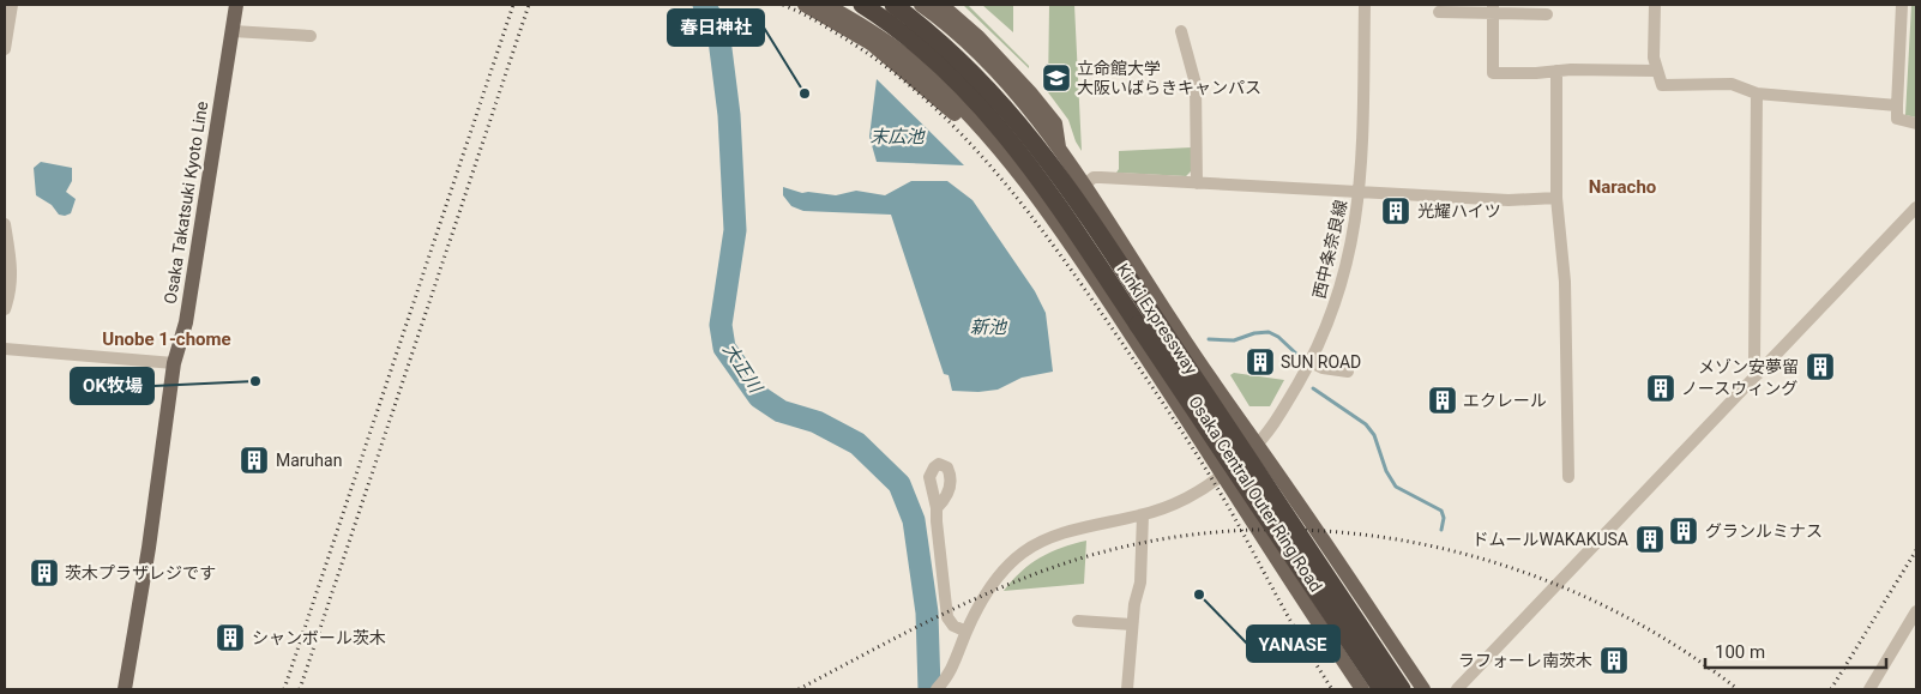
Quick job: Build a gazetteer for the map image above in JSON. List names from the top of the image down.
{
  "streets": {
    "highway": ["Kinki Expressway"],
    "main road": ["Osaka Takatsuki Kyoto Line", "Osaka Central Outer Ring Road"],
    "street": ["西中条奈良線"]
  },
  "crossings": [
    ["西中条奈良線", "Osaka Central Outer Ring Road"]
  ],
  "districts": ["Naracho", "Unobe 1-chome"],
  "water": ["末広池", "新池", "大正川"],
  "places": {
    "school or university": ["立命館大学 大阪いばらきキャンパス"],
    "other": ["春日神社", "OK牧場", "YANASE"],
    "building": [
      "光耀ハイツ",
      "SUN ROAD",
      "メゾン安夢留",
      "ノースウィング",
      "エクレール",
      "Maruhan",
      "グランルミナス",
      "ドムールWAKAKUSA",
      "茨木プラザレジです",
      "シャンボール茨木",
      "ラフォーレ南茨木"
    ]
  },
  "scale_bar": "100 m"
}
